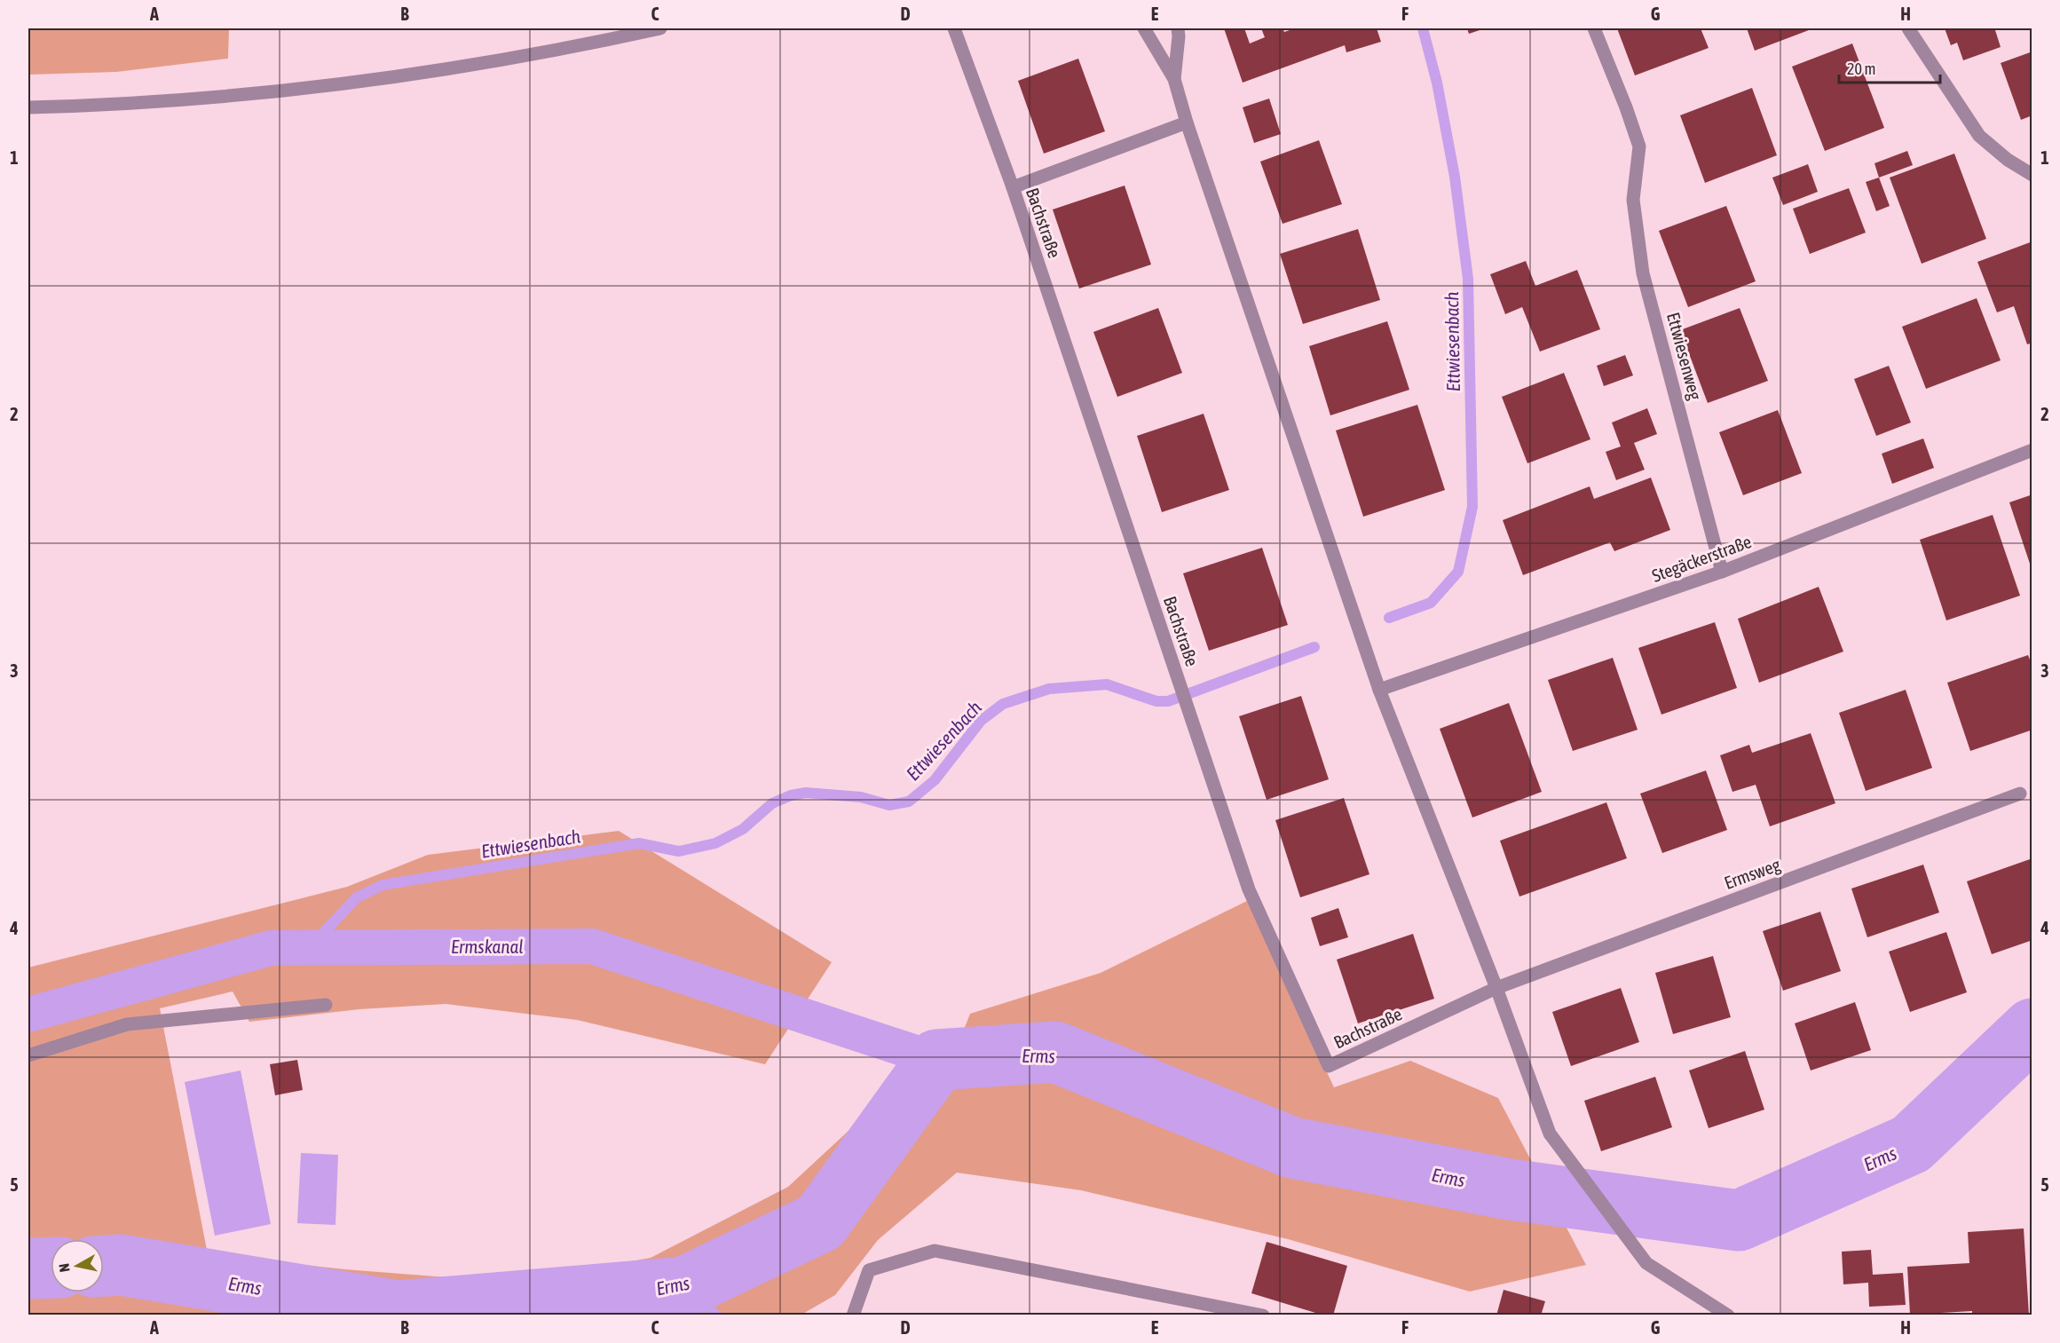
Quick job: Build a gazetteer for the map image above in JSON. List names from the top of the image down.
{
  "streets": {
    "street": [
      "Bachstraße",
      "Ettwiesenweg",
      "Stegäckerstraße",
      "Ermsweg"
    ]
  },
  "crossings": [
    ["Bachstraße", "Ermsweg"],
    ["Ettwiesenweg", "Stegäckerstraße"]
  ],
  "water": ["Ettwiesenbach", "Ermskanal", "Erms"],
  "scale_bar": "20 m",
  "north": "left",
  "grid": {
    "columns": [
      "A",
      "B",
      "C",
      "D",
      "E",
      "F",
      "G",
      "H"
    ],
    "rows": [
      "1",
      "2",
      "3",
      "4",
      "5"
    ]
  }
}
